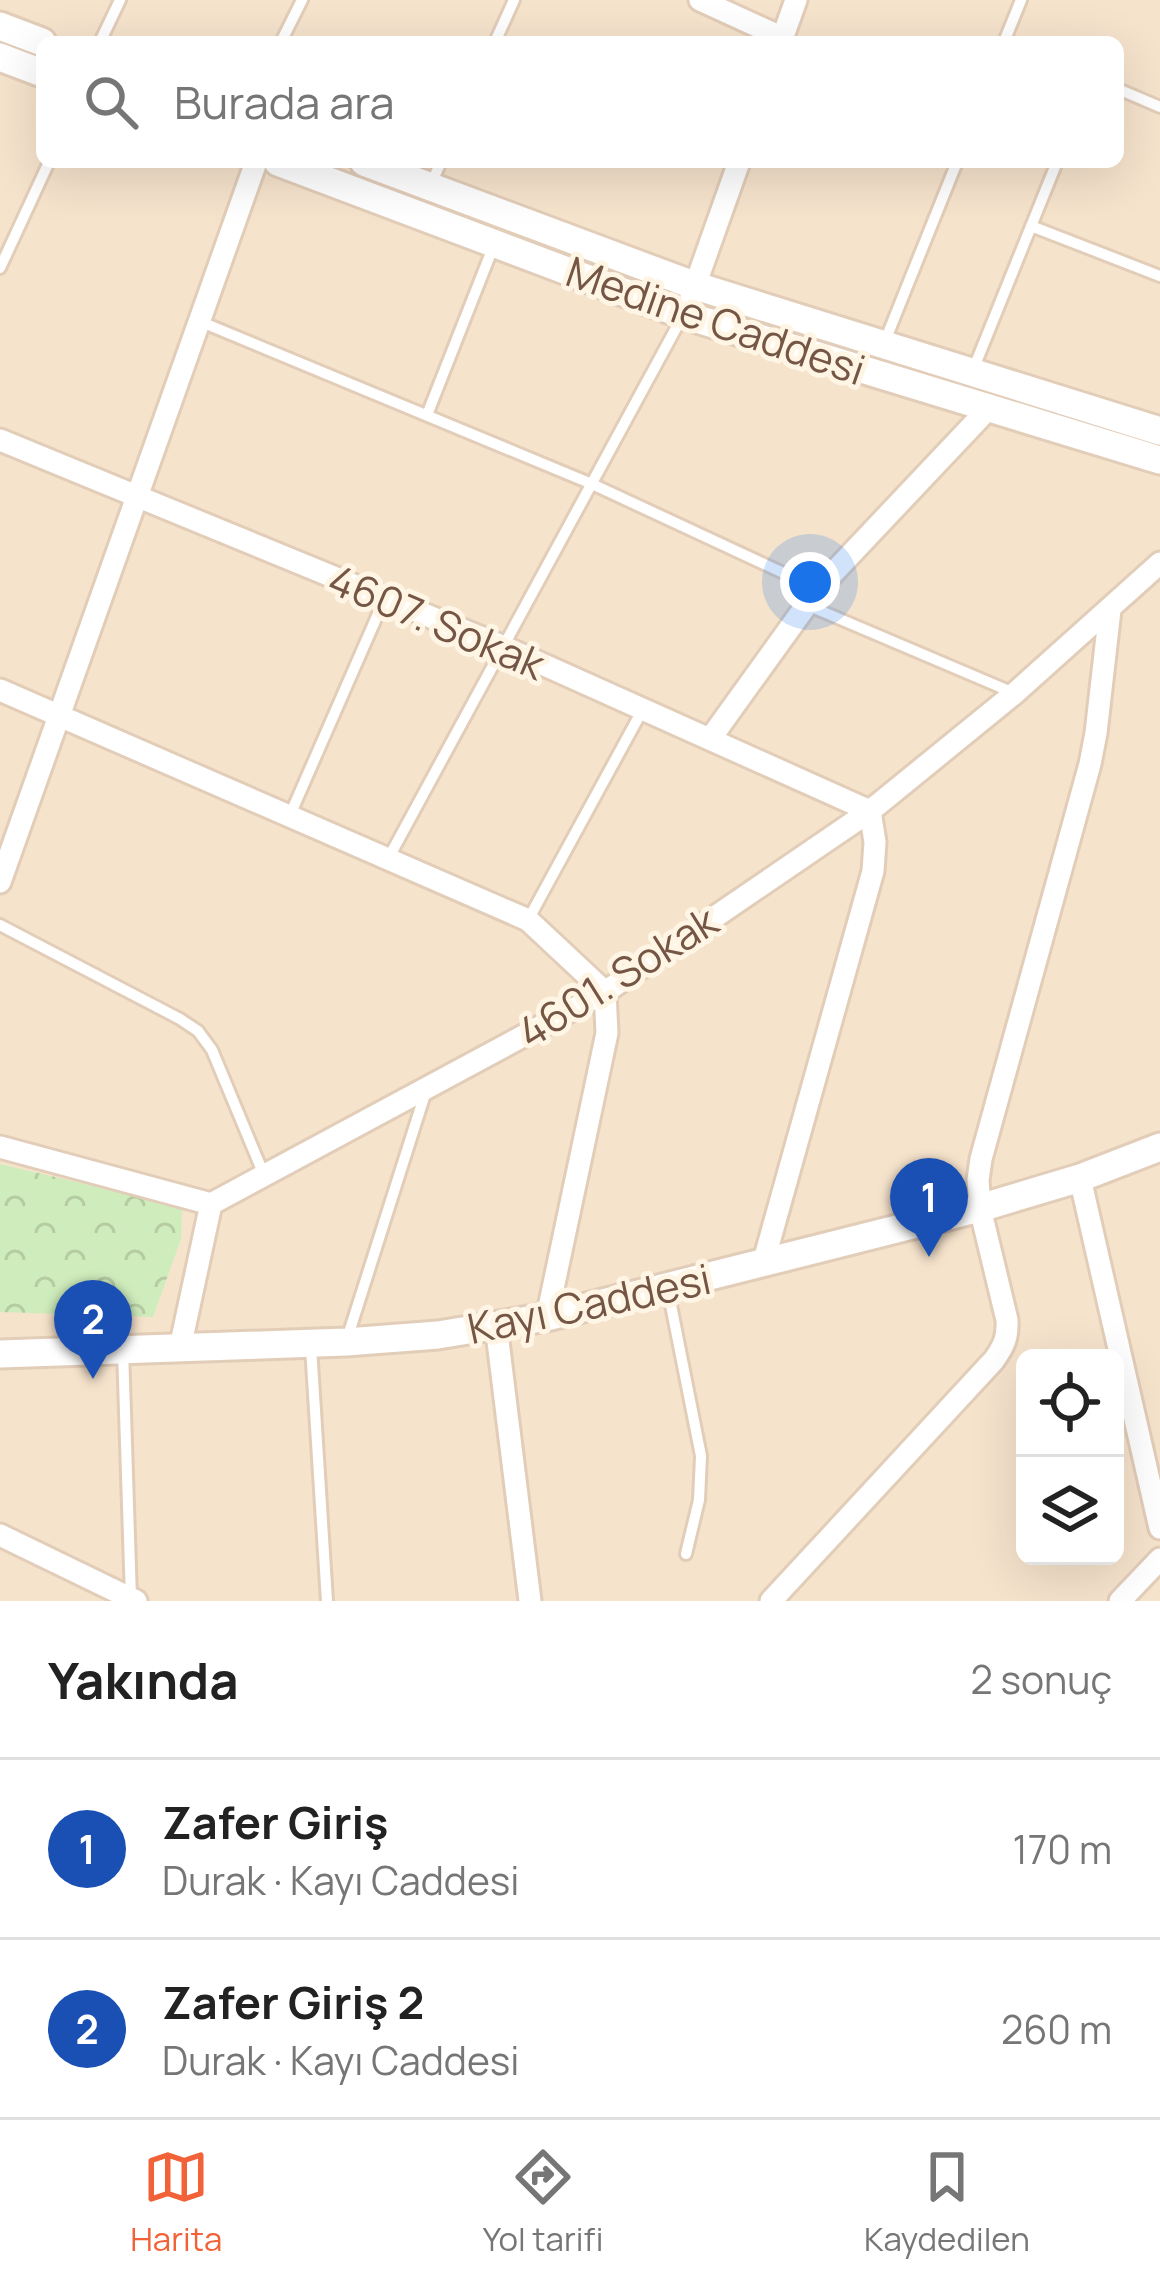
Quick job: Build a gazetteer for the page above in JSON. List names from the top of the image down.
{
  "streets": {
    "street": [
      "Medine Caddesi",
      "4607. Sokak",
      "4601. Sokak",
      "Kayı Caddesi"
    ]
  },
  "crossings": [
    ["4607. Sokak", "4601. Sokak"]
  ],
  "page": {
    "search": "Burada ara",
    "pins": ["1", "2"],
    "heading": ["Yakında", "2 sonuç"],
    "list": [
      {
        "mark": "1",
        "name": "Zafer Giriş",
        "note": "Durak · Kayı Caddesi",
        "value": "170 m"
      },
      {
        "mark": "2",
        "name": "Zafer Giriş 2",
        "note": "Durak · Kayı Caddesi",
        "value": "260 m"
      }
    ],
    "nav": ["Harita", "Yol tarifi", "Kaydedilen"]
  }
}
